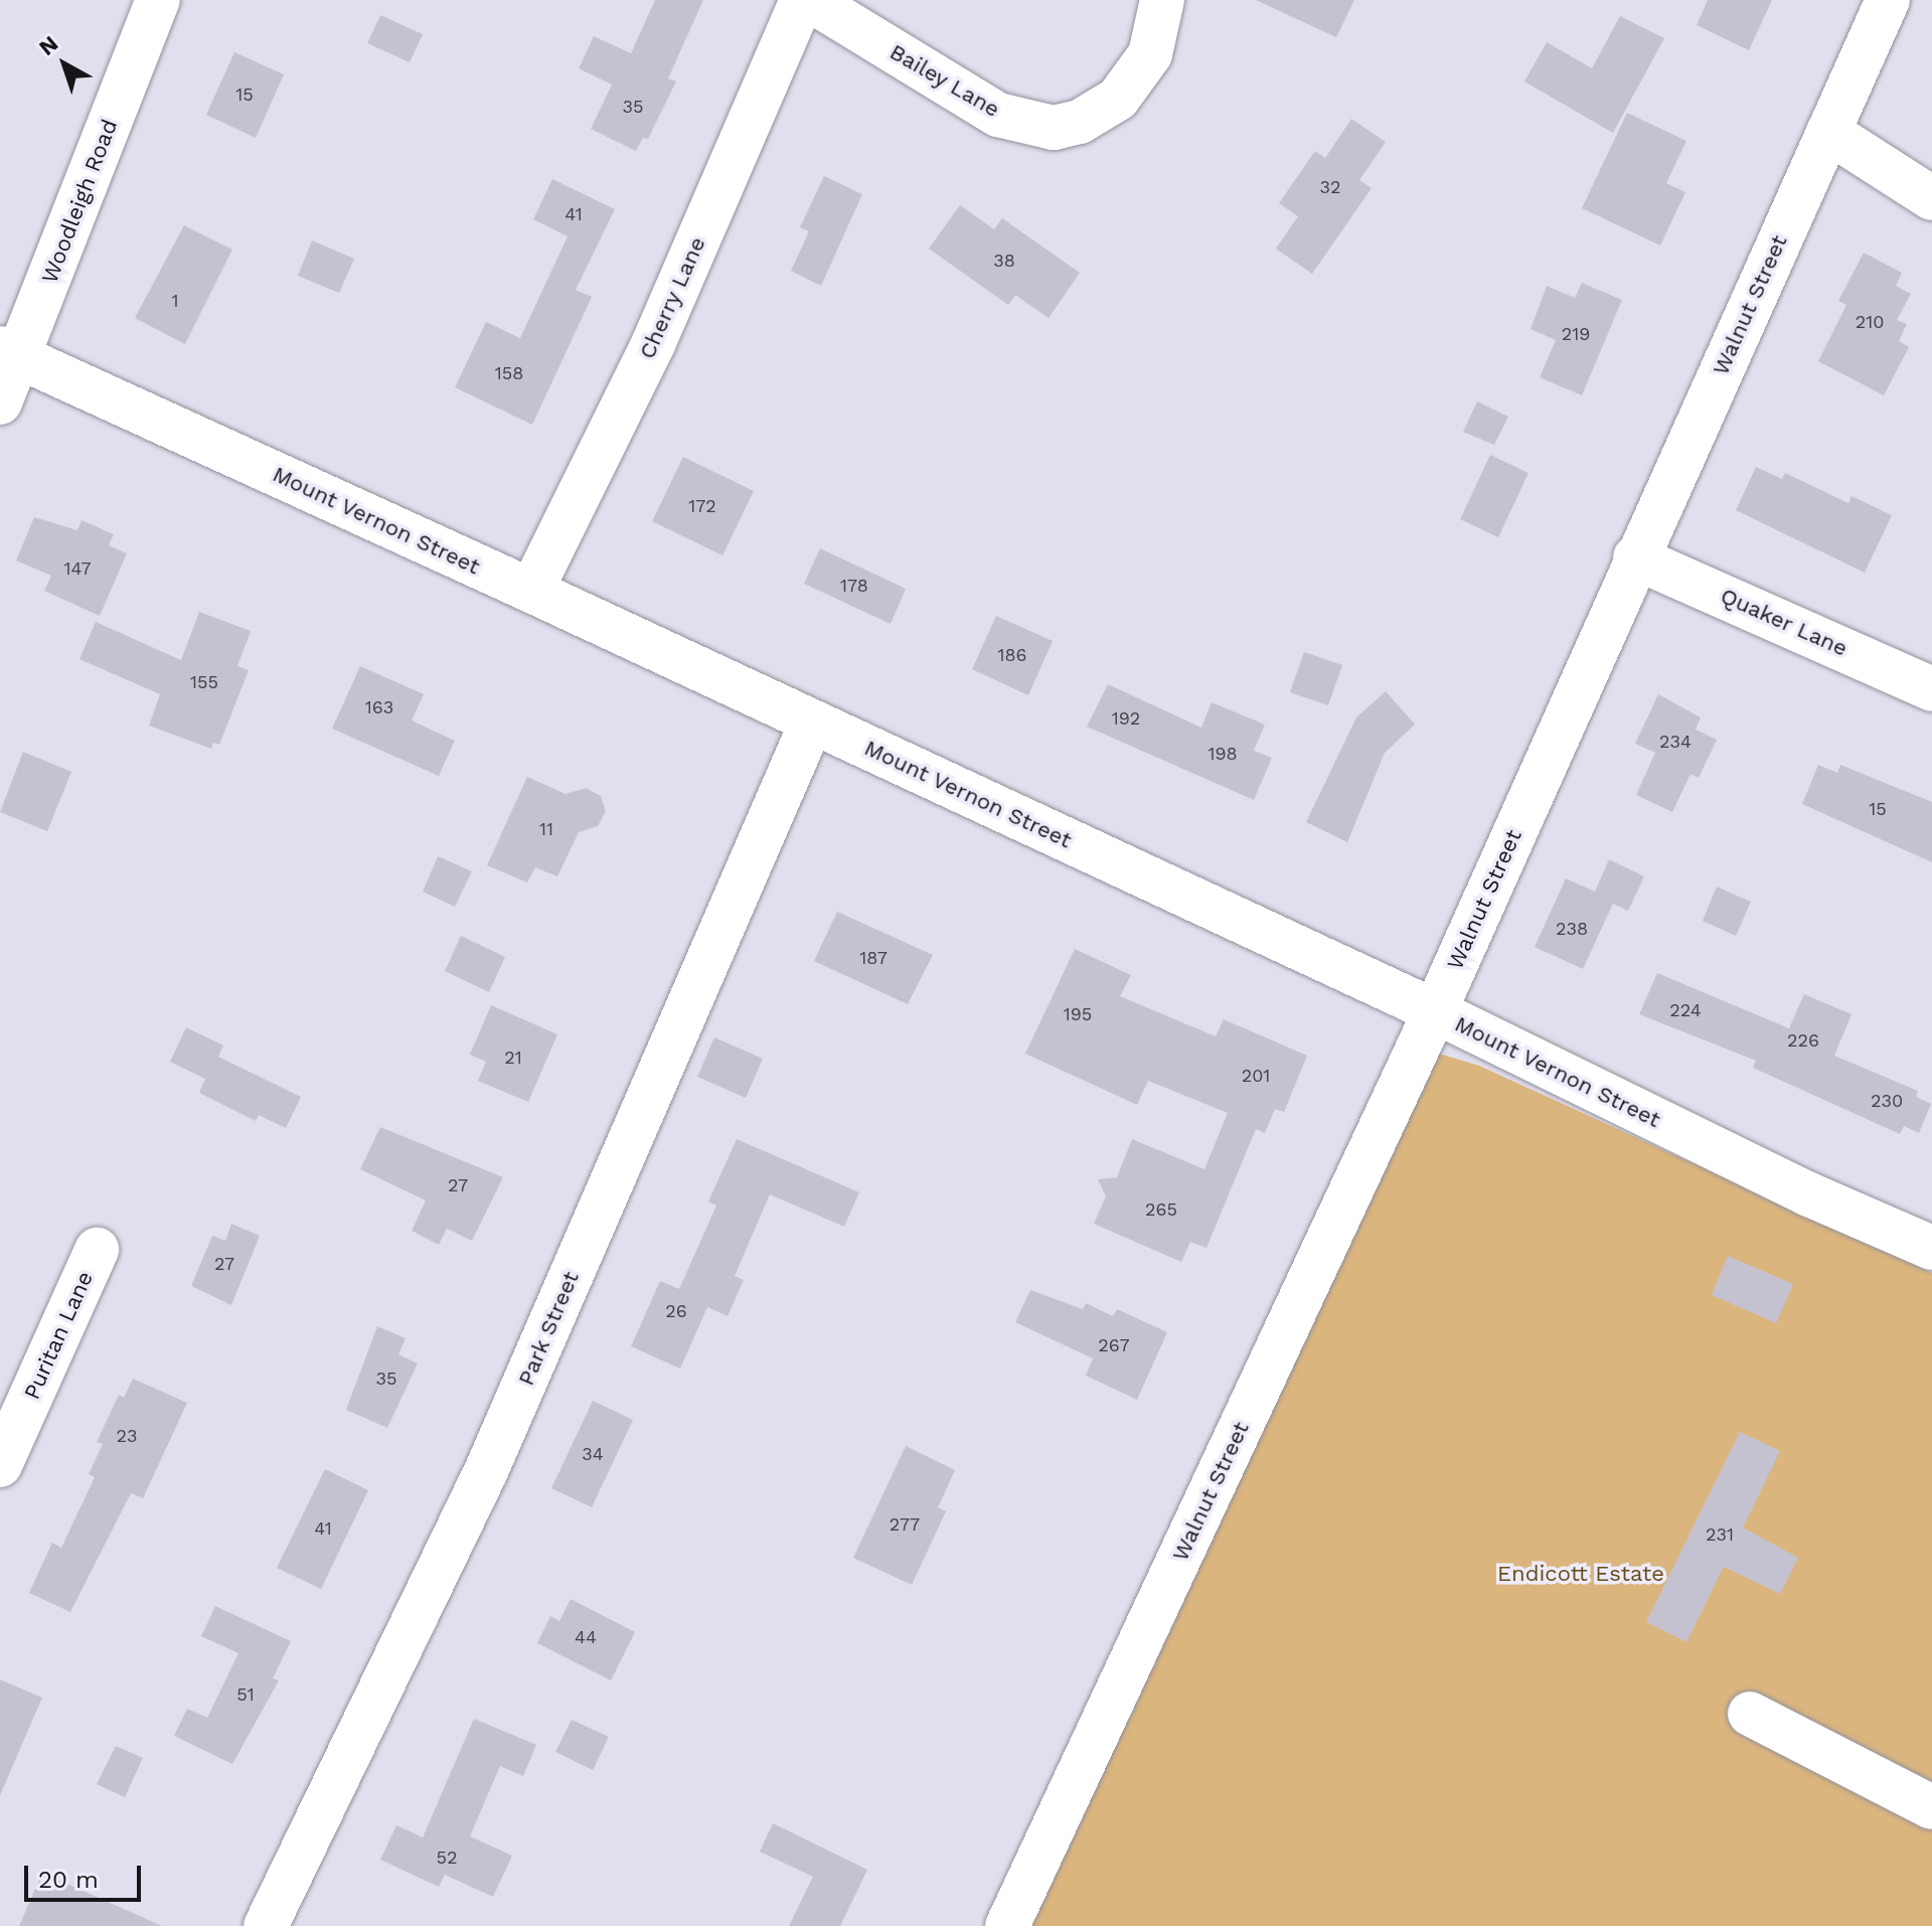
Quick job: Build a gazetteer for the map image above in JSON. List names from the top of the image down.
{
  "streets": {
    "street": [
      "Bailey Lane",
      "Woodleigh Road",
      "Cherry Lane",
      "Walnut Street",
      "Mount Vernon Street",
      "Quaker Lane",
      "Park Street",
      "Puritan Lane"
    ]
  },
  "crossings": [
    ["Woodleigh Road", "Mount Vernon Street"],
    ["Cherry Lane", "Mount Vernon Street"],
    ["Walnut Street", "Mount Vernon Street"],
    ["Walnut Street", "Quaker Lane"],
    ["Mount Vernon Street", "Park Street"]
  ],
  "parks": ["Endicott Estate"],
  "house_numbers": [
    "15",
    "35",
    "32",
    "41",
    "38",
    "1",
    "210",
    "219",
    "158",
    "172",
    "147",
    "178",
    "186",
    "155",
    "163",
    "192",
    "234",
    "198",
    "15",
    "11",
    "238",
    "187",
    "224",
    "195",
    "226",
    "21",
    "201",
    "230",
    "27",
    "265",
    "27",
    "26",
    "267",
    "35",
    "23",
    "34",
    "277",
    "41",
    "231",
    "44",
    "51",
    "52"
  ],
  "scale_bar": "20 m",
  "north": "top left"
}
